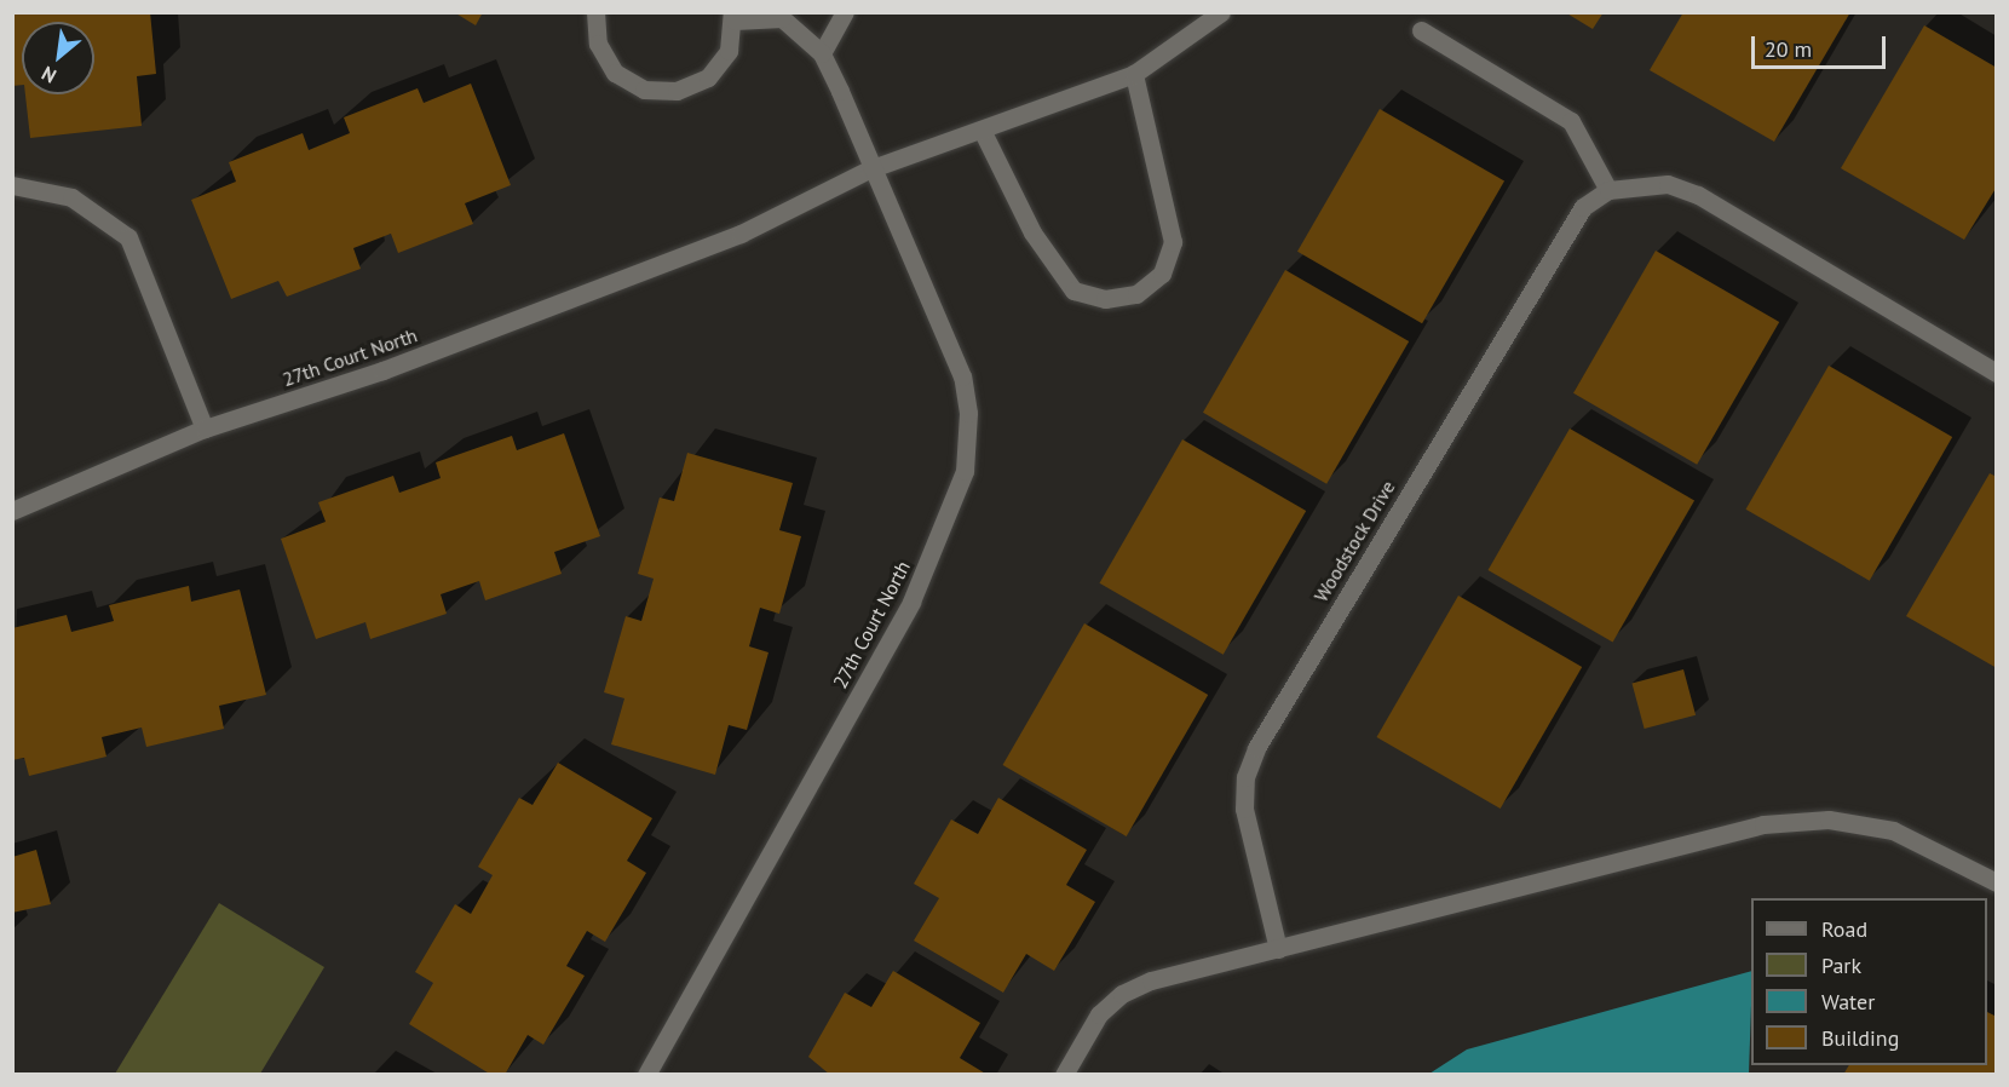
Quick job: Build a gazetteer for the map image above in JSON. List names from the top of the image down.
{
  "streets": {
    "street": ["27th Court North", "Woodstock Drive"]
  },
  "legend": [
    "Road",
    "Park",
    "Water",
    "Building"
  ],
  "scale_bar": "20 m",
  "north": "bottom left"
}
